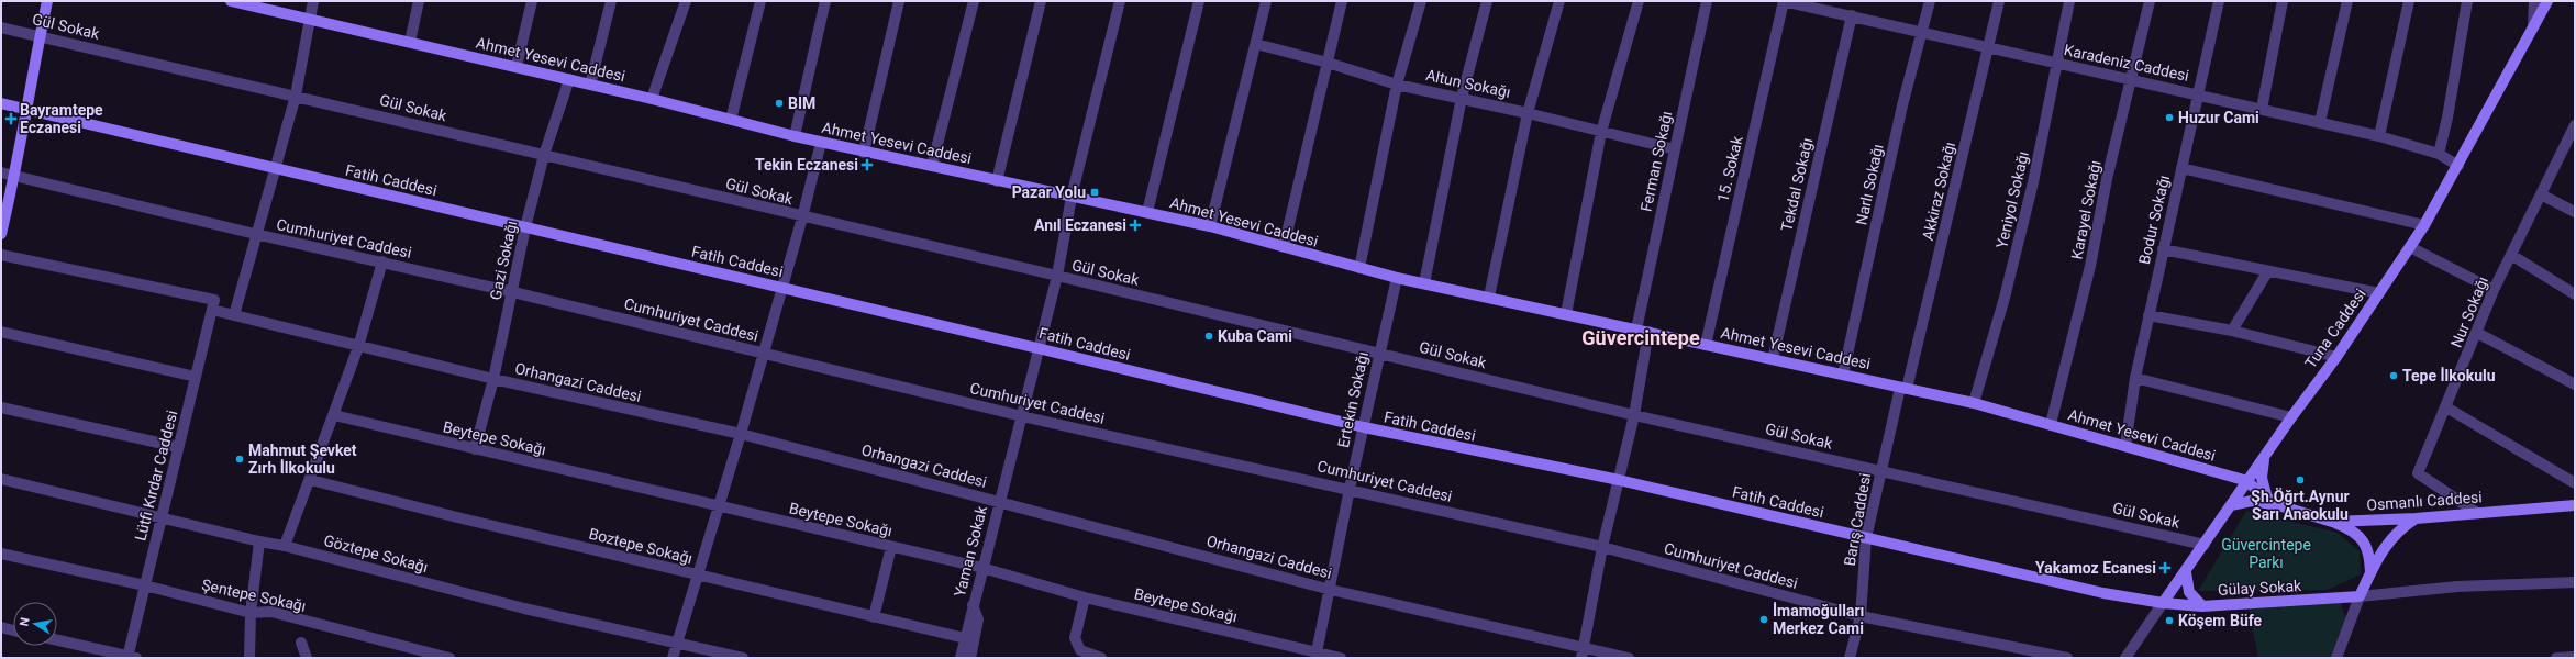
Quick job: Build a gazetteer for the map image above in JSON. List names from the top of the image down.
{
  "streets": {
    "main road": [
      "Ahmet Yesevi Caddesi",
      "Fatih Caddesi",
      "Tuna Caddesi",
      "Osmanlı Caddesi",
      "Gülay Sokak"
    ],
    "street": [
      "Gül Sokak",
      "Karadeniz Caddesi",
      "Altun Sokağı",
      "Ferman Sokağı",
      "15. Sokak",
      "Tekdal Sokağı",
      "Narlı Sokağı",
      "Akkiraz Sokağı",
      "Yeniyol Sokağı",
      "Karayel Sokağı",
      "Bodur Sokağı",
      "Cumhuriyet Caddesi",
      "Gazi Sokağı",
      "Nur Sokağı",
      "Orhangazi Caddesi",
      "Ertekin Sokağı",
      "Beytepe Sokağı",
      "Lütfi Kırdar Caddesi",
      "Barış Caddesi",
      "Boztepe Sokağı",
      "Yaman Sokak",
      "Göztepe Sokağı",
      "Şentepe Sokağı"
    ]
  },
  "crossings": [
    ["Gül Sokak", "Gazi Sokağı"],
    ["Gül Sokak", "Tuna Caddesi"],
    ["Gül Sokak", "Ertekin Sokağı"],
    ["Gül Sokak", "Barış Caddesi"],
    ["Gül Sokak", "Yaman Sokak"],
    ["Ahmet Yesevi Caddesi", "Ferman Sokağı"],
    ["Ahmet Yesevi Caddesi", "15. Sokak"],
    ["Ahmet Yesevi Caddesi", "Tekdal Sokağı"],
    ["Ahmet Yesevi Caddesi", "Narlı Sokağı"],
    ["Ahmet Yesevi Caddesi", "Akkiraz Sokağı"],
    ["Ahmet Yesevi Caddesi", "Yeniyol Sokağı"],
    ["Ahmet Yesevi Caddesi", "Karayel Sokağı"],
    ["Ahmet Yesevi Caddesi", "Bodur Sokağı"],
    ["Ahmet Yesevi Caddesi", "Gazi Sokağı"],
    ["Ahmet Yesevi Caddesi", "Tuna Caddesi"],
    ["Ahmet Yesevi Caddesi", "Ertekin Sokağı"],
    ["Ahmet Yesevi Caddesi", "Barış Caddesi"],
    ["Ahmet Yesevi Caddesi", "Yaman Sokak"],
    ["Karadeniz Caddesi", "15. Sokak"],
    ["Karadeniz Caddesi", "Tekdal Sokağı"],
    ["Karadeniz Caddesi", "Narlı Sokağı"],
    ["Karadeniz Caddesi", "Akkiraz Sokağı"],
    ["Karadeniz Caddesi", "Yeniyol Sokağı"],
    ["Karadeniz Caddesi", "Karayel Sokağı"],
    ["Karadeniz Caddesi", "Bodur Sokağı"],
    ["Karadeniz Caddesi", "Tuna Caddesi"],
    ["Altun Sokağı", "Ferman Sokağı"],
    ["Fatih Caddesi", "Gazi Sokağı"],
    ["Fatih Caddesi", "Tuna Caddesi"],
    ["Fatih Caddesi", "Ertekin Sokağı"],
    ["Fatih Caddesi", "Barış Caddesi"],
    ["Fatih Caddesi", "Yaman Sokak"],
    ["Fatih Caddesi", "Gülay Sokak"],
    ["Akkiraz Sokağı", "Barış Caddesi"],
    ["Cumhuriyet Caddesi", "Gazi Sokağı"],
    ["Cumhuriyet Caddesi", "Ertekin Sokağı"],
    ["Cumhuriyet Caddesi", "Barış Caddesi"],
    ["Cumhuriyet Caddesi", "Yaman Sokak"],
    ["Gazi Sokağı", "Orhangazi Caddesi"],
    ["Gazi Sokağı", "Beytepe Sokağı"],
    ["Nur Sokağı", "Osmanlı Caddesi"],
    ["Tuna Caddesi", "Gülay Sokak"],
    ["Orhangazi Caddesi", "Ertekin Sokağı"],
    ["Orhangazi Caddesi", "Lütfi Kırdar Caddesi"],
    ["Orhangazi Caddesi", "Yaman Sokak"],
    ["Ertekin Sokağı", "Beytepe Sokağı"],
    ["Beytepe Sokağı", "Yaman Sokak"],
    ["Lütfi Kırdar Caddesi", "Göztepe Sokağı"],
    ["Lütfi Kırdar Caddesi", "Şentepe Sokağı"],
    ["Boztepe Sokağı", "Yaman Sokak"]
  ],
  "districts": ["Güvercintepe"],
  "parks": ["Güvercintepe Parkı"],
  "places": {
    "other": [
      "BIM",
      "Huzur Cami",
      "Kuba Cami",
      "Tepe İlkokulu",
      "Mahmut Şevket Zırh İlkokulu",
      "Şh.Öğrt.Aynur Sarı Anaokulu",
      "İmamoğulları Merkez Cami",
      "Köşem Büfe"
    ],
    "health": [
      "Bayramtepe Eczanesi",
      "Tekin Eczanesi",
      "Anıl Eczanesi",
      "Yakamoz Ecanesi"
    ],
    "transit": ["Pazar Yolu"]
  },
  "north": "left"
}
